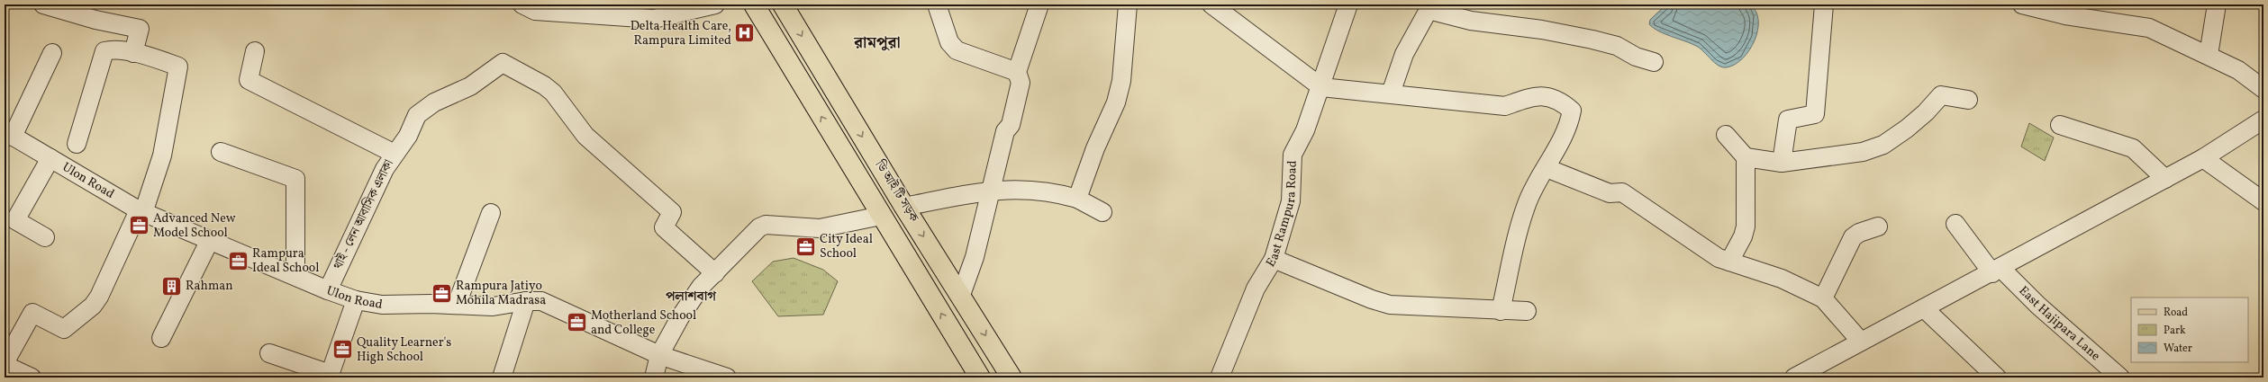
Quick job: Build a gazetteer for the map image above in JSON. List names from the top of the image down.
{
  "streets": {
    "main road": ["ডি আই টি সড়ক"],
    "street": [
      "Ulon Road",
      "East Rampura Road",
      "থাই - লেন আবাসিক এলাকা",
      "East Hajipara Lane"
    ]
  },
  "crossings": [
    ["Ulon Road", "থাই - লেন আবাসিক এলাকা"]
  ],
  "districts": ["রামপুরা", "পলাশবাগ"],
  "places": {
    "hospital": ["Delta Health Care, Rampura Limited"],
    "office": [
      "Advanced New Model School",
      "City Ideal School",
      "Rampura Ideal School",
      "Rampura Jatiyo Mohila Madrasa",
      "Motherland School and College",
      "Quality Learner's High School"
    ],
    "building": ["Rahman"]
  },
  "legend": ["Road", "Park", "Water"]
}
